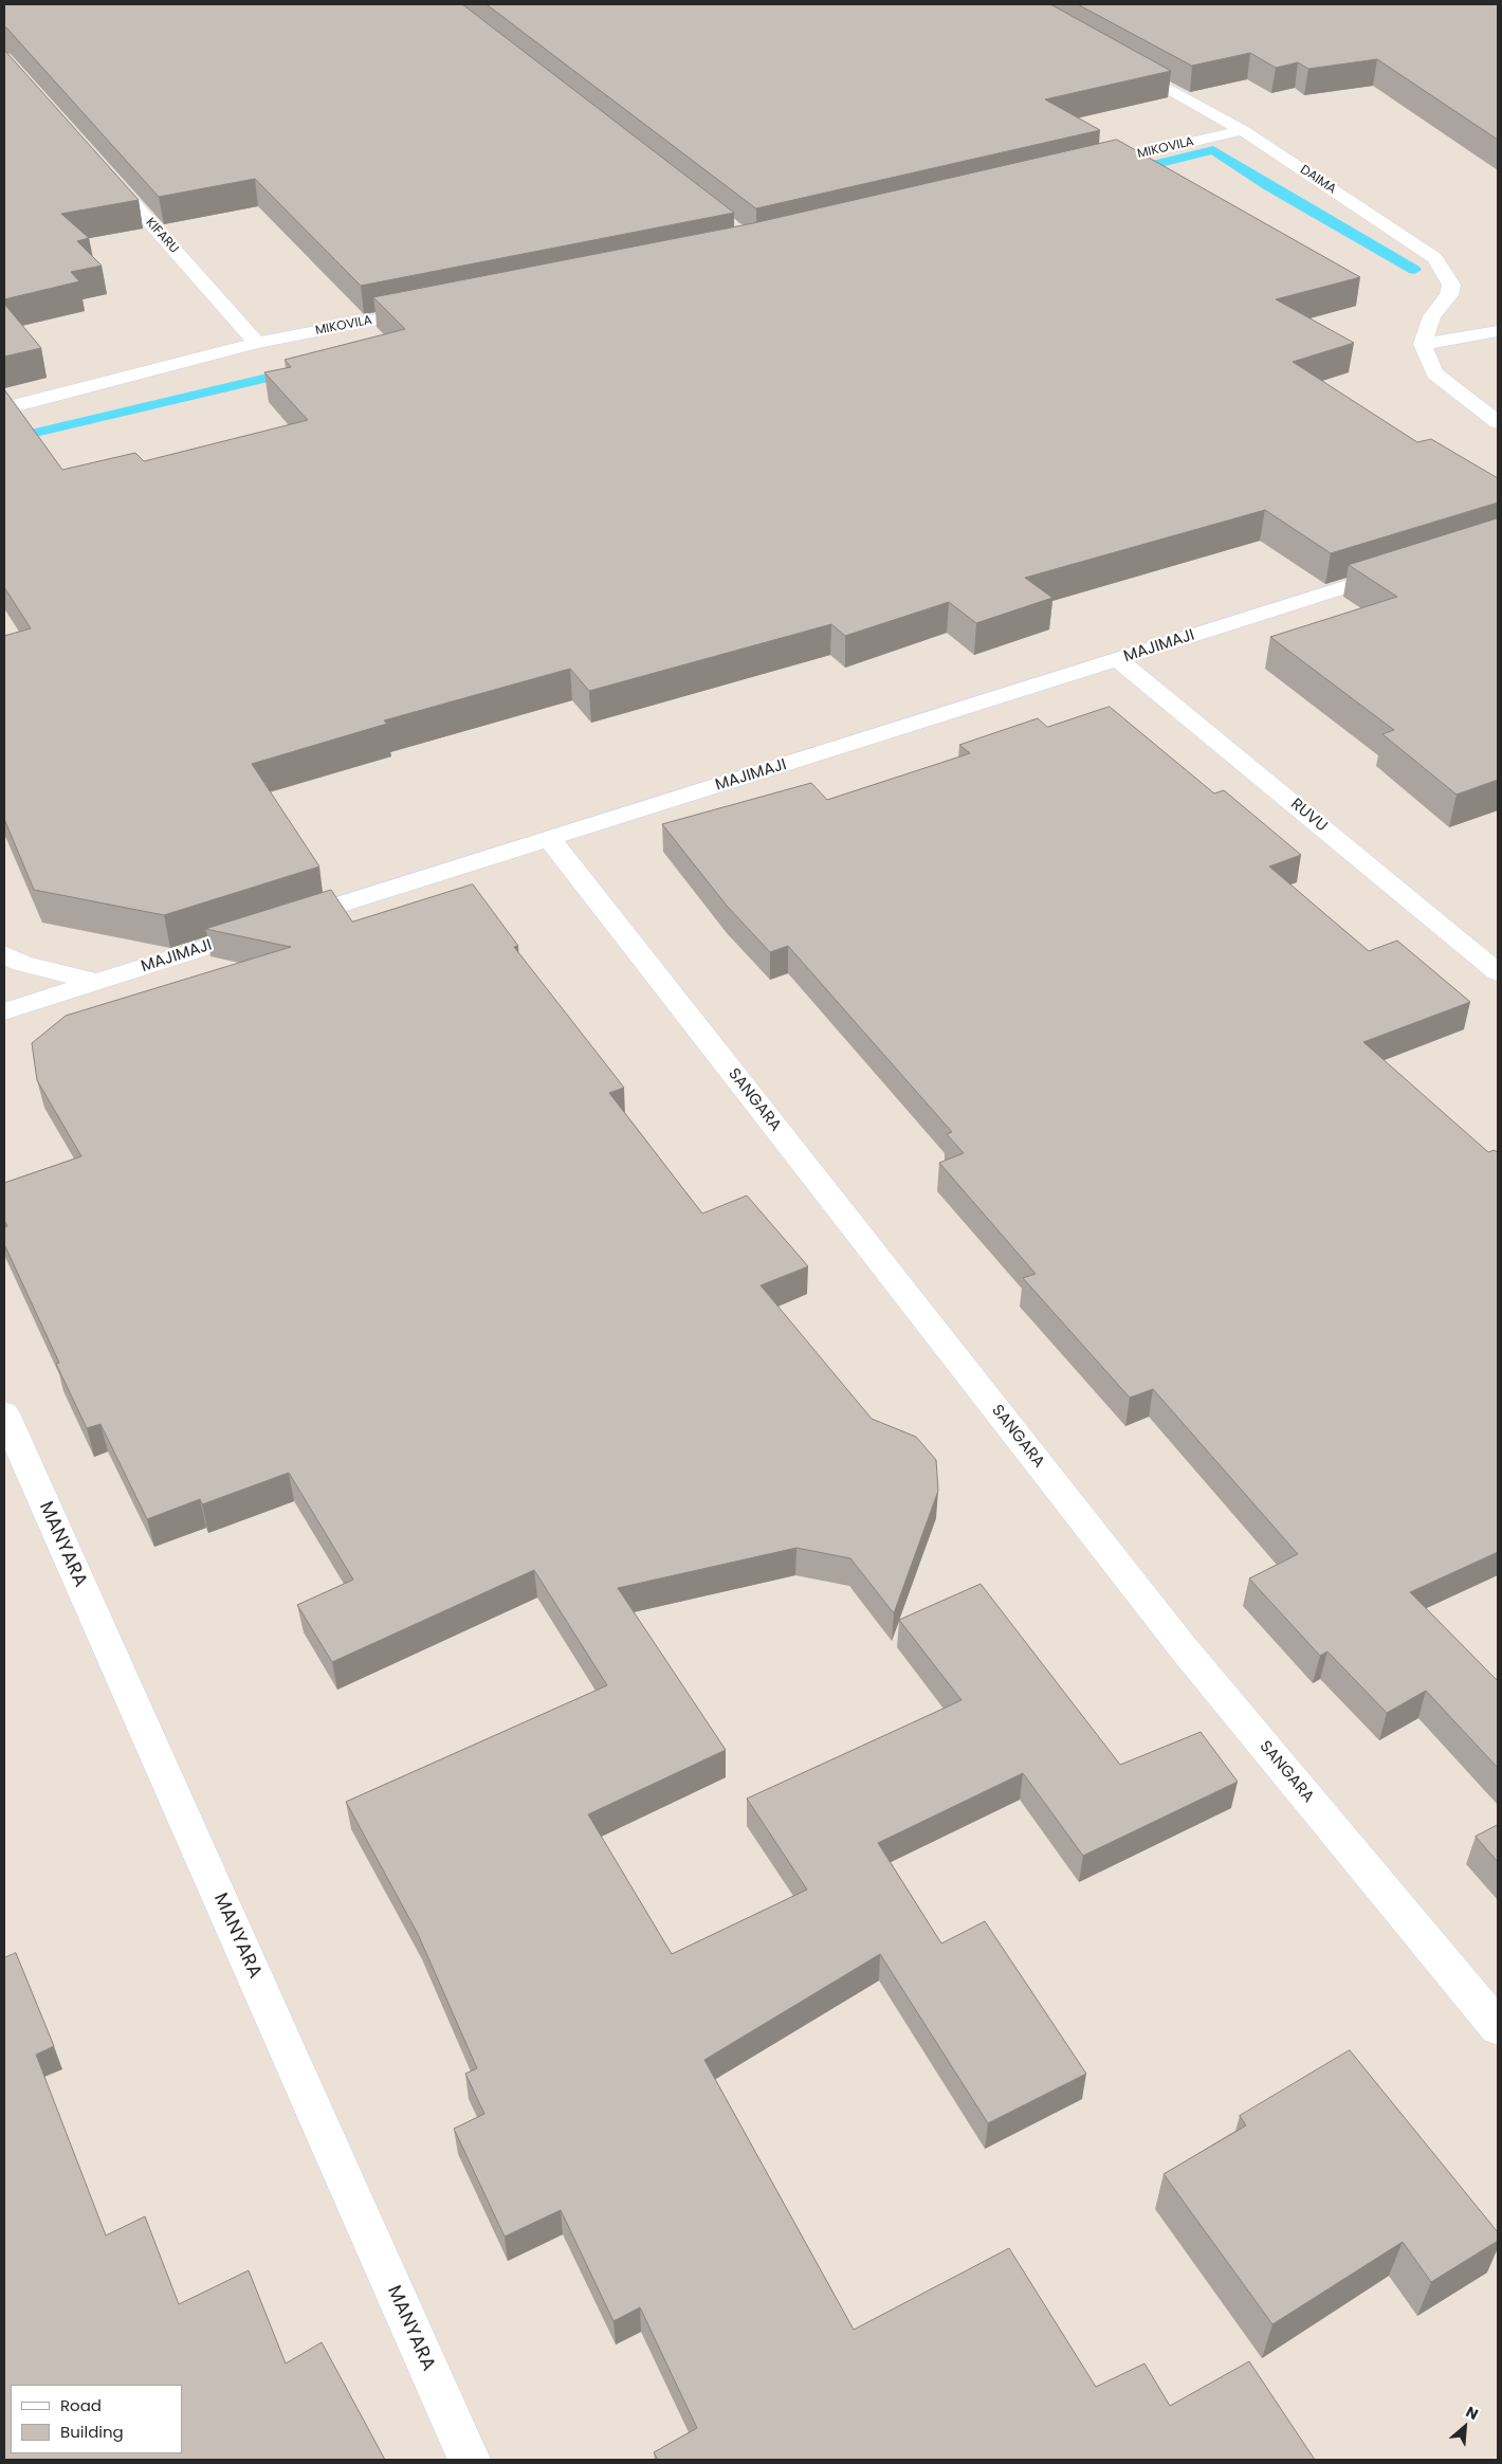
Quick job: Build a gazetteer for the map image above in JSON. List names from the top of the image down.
{
  "streets": {
    "street": [
      "MIKOVILA",
      "DAIMA",
      "KIFARU",
      "MAJIMAJI",
      "RUVU",
      "SANGARA",
      "MANYARA"
    ]
  },
  "crossings": [
    ["MIKOVILA", "DAIMA"],
    ["MIKOVILA", "KIFARU"],
    ["MAJIMAJI", "RUVU"],
    ["MAJIMAJI", "SANGARA"]
  ],
  "legend": ["Road", "Building"],
  "north": "top right"
}
